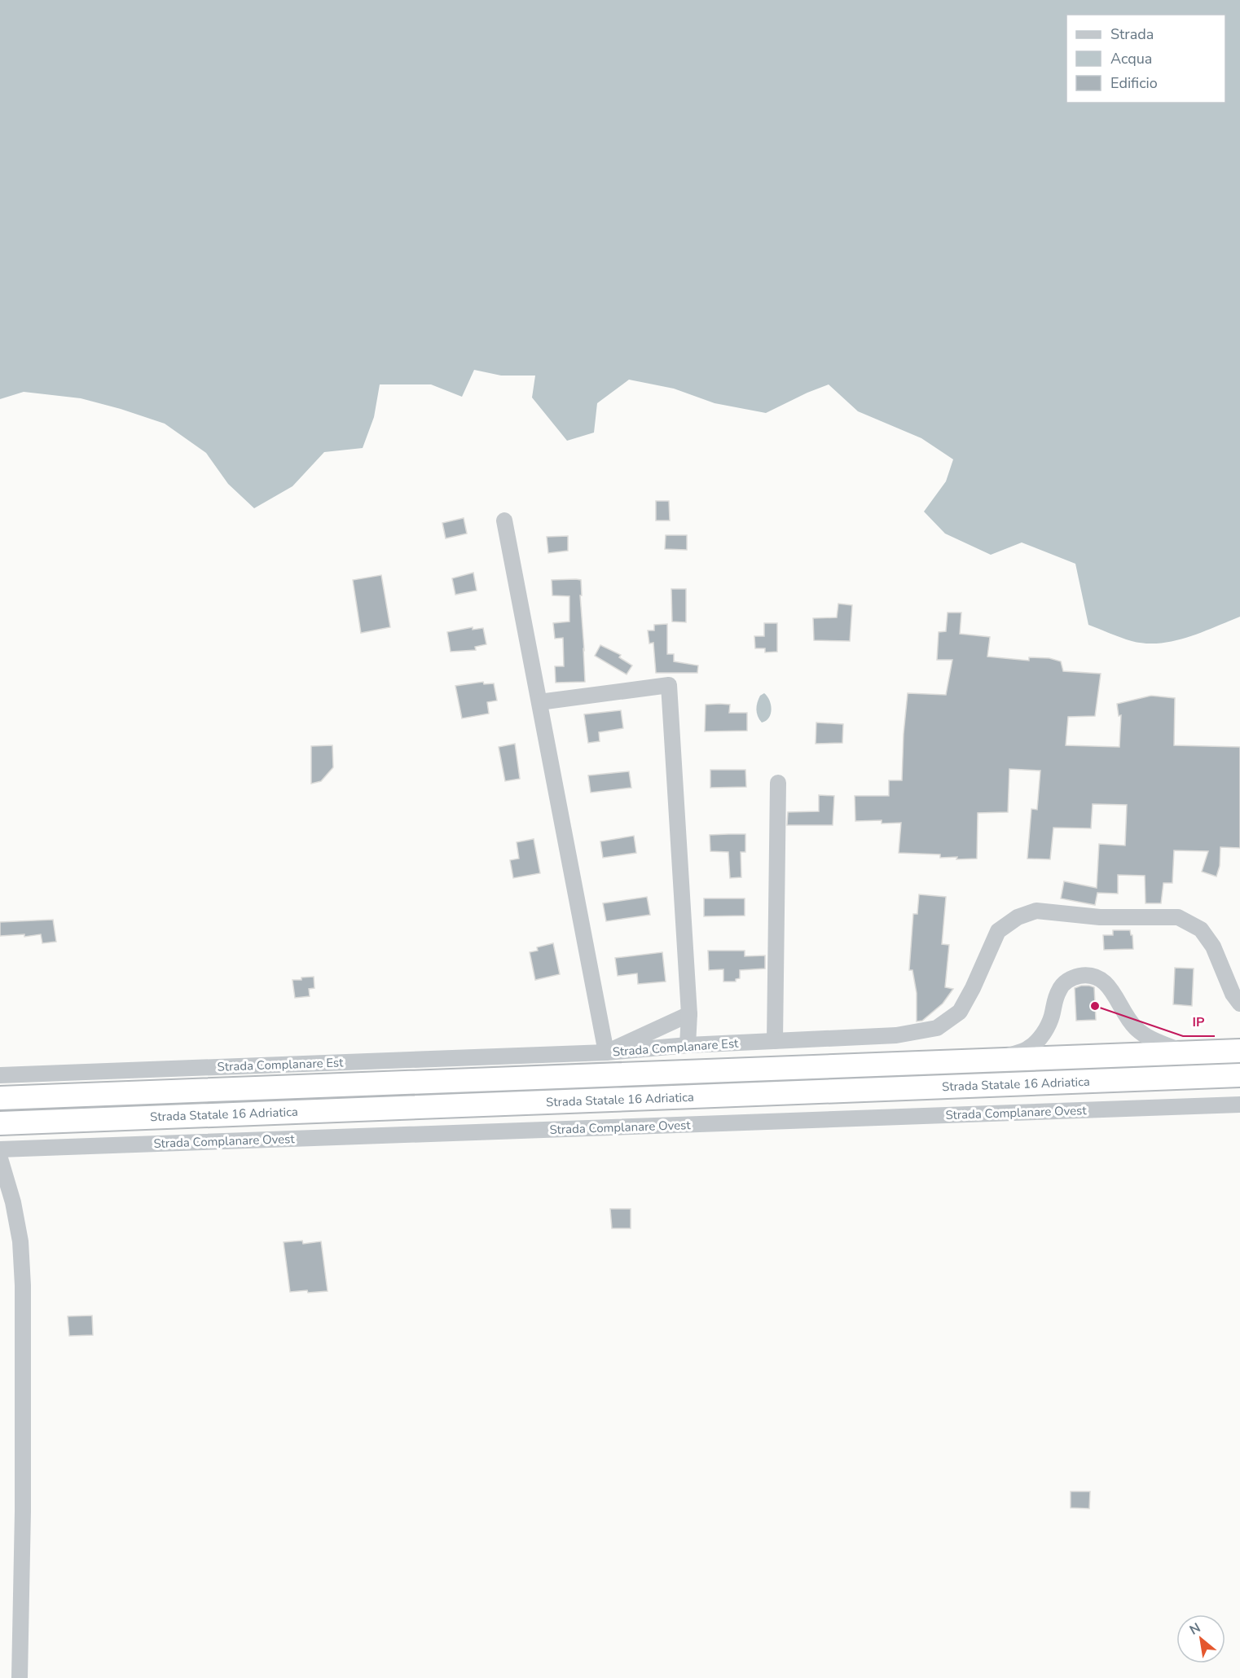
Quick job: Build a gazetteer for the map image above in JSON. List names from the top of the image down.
{
  "streets": {
    "highway": ["Strada Statale 16 Adriatica"],
    "street": ["Strada Complanare Est", "Strada Complanare Ovest"]
  },
  "places": ["IP"],
  "legend": ["Strada", "Acqua", "Edificio"],
  "north": "top left"
}
